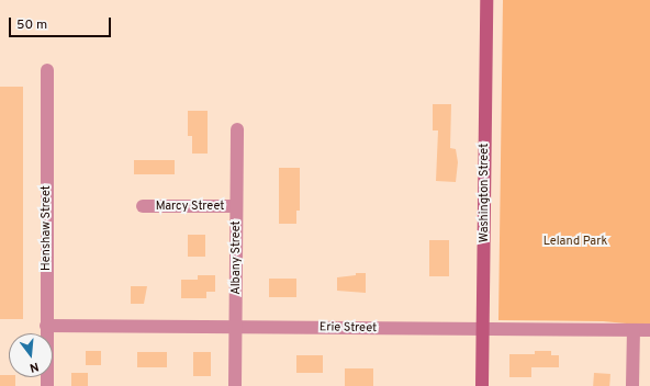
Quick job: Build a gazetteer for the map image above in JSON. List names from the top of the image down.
{
  "streets": {
    "main road": ["Washington Street"],
    "street": [
      "Marcy Street",
      "Henshaw Street",
      "Albany Street",
      "Erie Street"
    ]
  },
  "crossings": [
    ["Washington Street", "Erie Street"],
    ["Marcy Street", "Albany Street"],
    ["Henshaw Street", "Erie Street"],
    ["Albany Street", "Erie Street"]
  ],
  "parks": ["Leland Park"],
  "scale_bar": "50 m",
  "north": "bottom"
}
